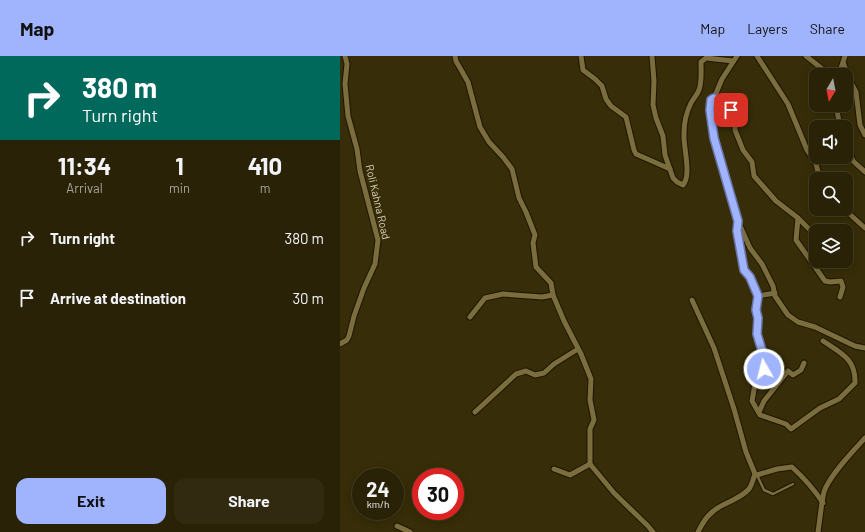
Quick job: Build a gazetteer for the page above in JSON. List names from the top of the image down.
{
  "streets": {
    "street": ["Roli Kahna Road"]
  },
  "north": "bottom",
  "page": {
    "header": "Map",
    "nav": ["Map", "Layers", "Share"],
    "turn": ["380 m", "Turn right"],
    "eta": [
      "11:34",
      "Arrival",
      "1",
      "min",
      "410",
      "m"
    ],
    "list": [
      {
        "name": "Turn right",
        "value": "380 m"
      },
      {
        "name": "Arrive at destination",
        "value": "30 m"
      }
    ],
    "speed": "24 km/h",
    "limit": "30",
    "buttons": ["Exit", "Share"]
  }
}
